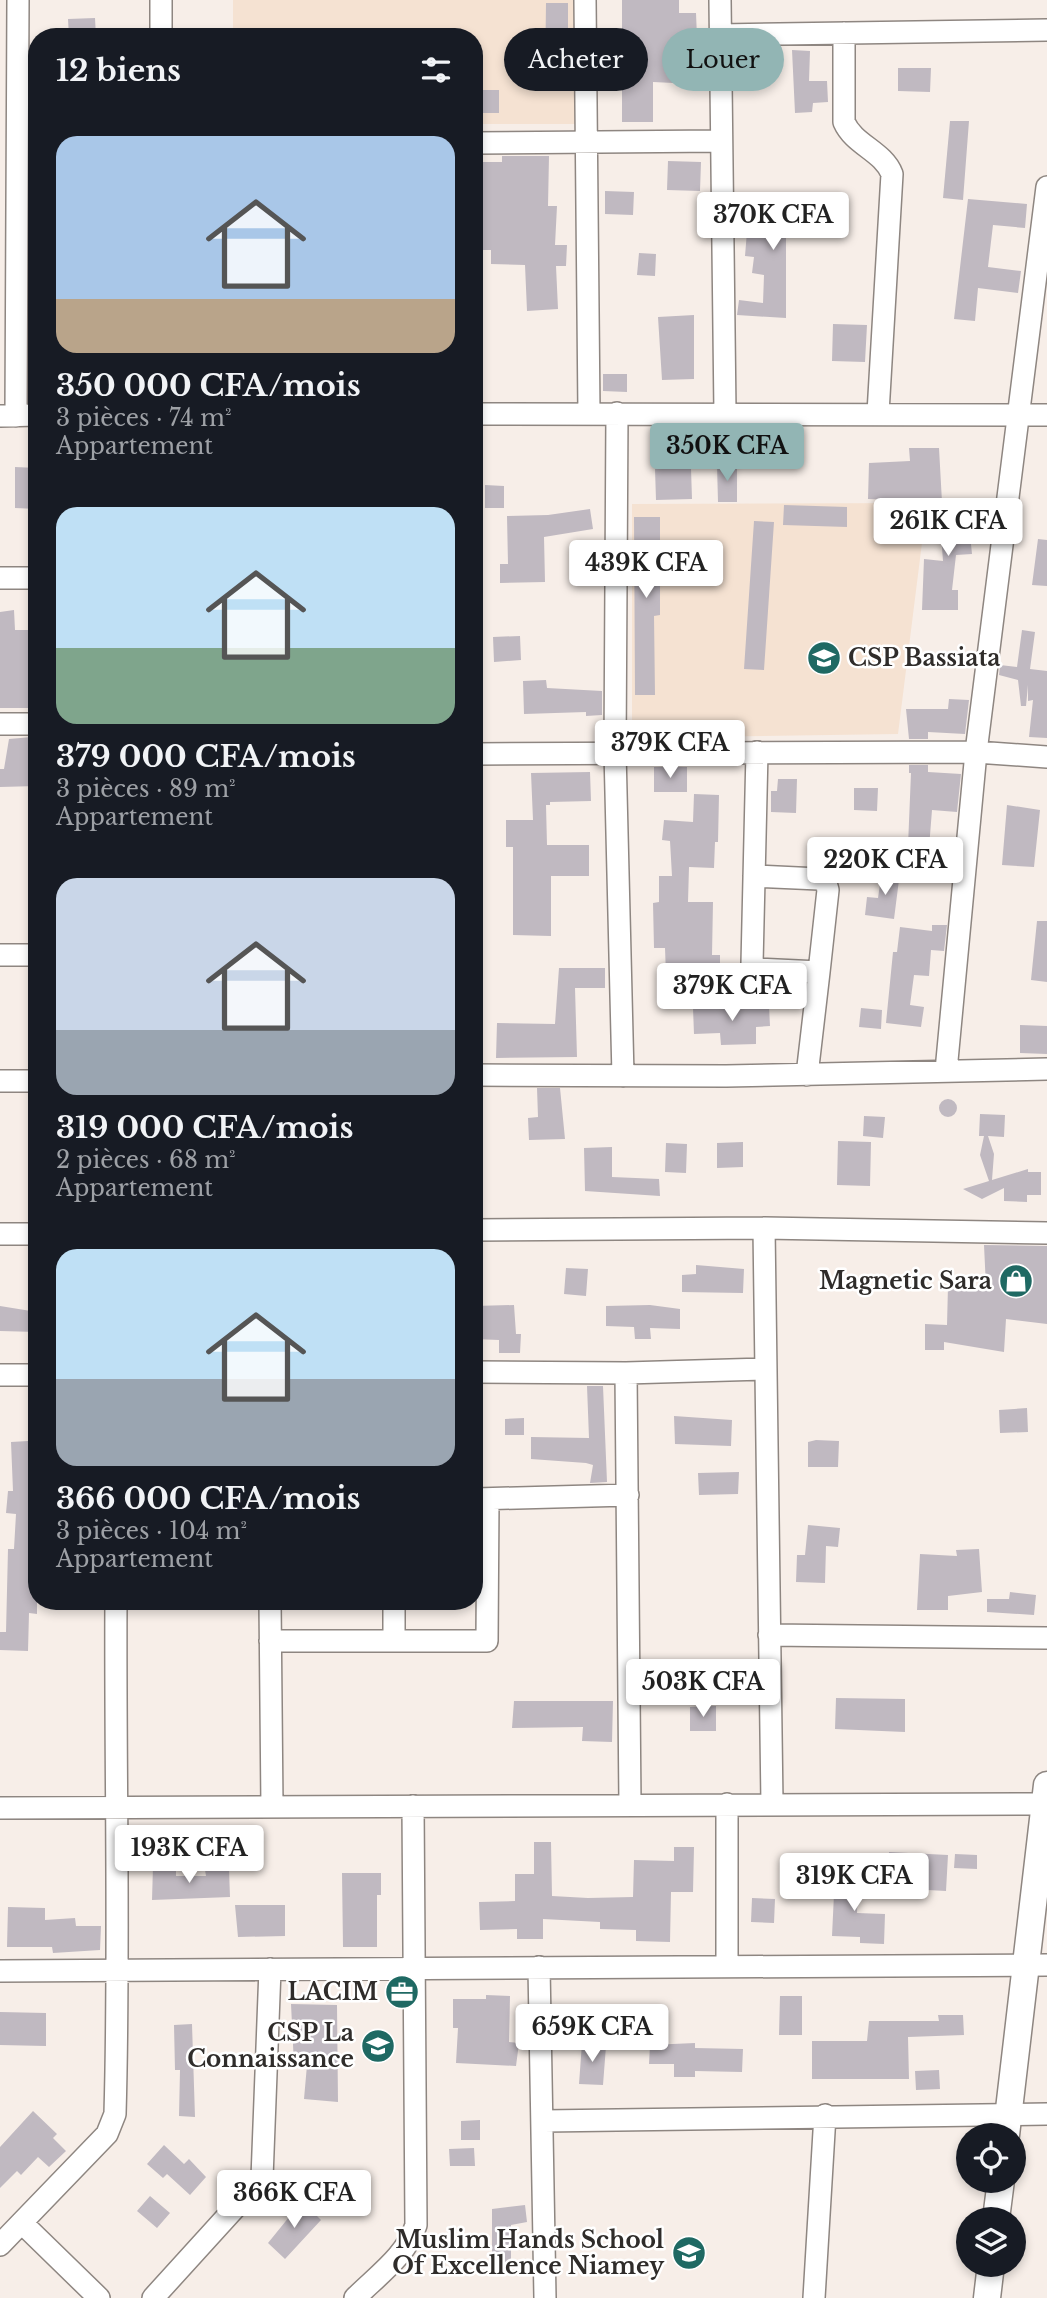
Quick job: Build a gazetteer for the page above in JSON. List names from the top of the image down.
{
  "places": {
    "school or university": ["CSP Bassiata", "CSP La Connaissance", "Muslim Hands School Of Excellence Niamey"],
    "shop": ["Magnetic Sara"],
    "office": ["LACIM"]
  },
  "page": {
    "chip": ["Acheter", "Louer"],
    "heading": "12 biens",
    "list": [
      {
        "name": "350 000 CFA/mois",
        "note": "3 pièces · 74 m² · Appartement"
      },
      {
        "name": "379 000 CFA/mois",
        "note": "3 pièces · 89 m² · Appartement"
      },
      {
        "name": "319 000 CFA/mois",
        "note": "2 pièces · 68 m² · Appartement"
      },
      {
        "name": "366 000 CFA/mois",
        "note": "3 pièces · 104 m² · Appartement"
      }
    ],
    "price": [
      "370K CFA",
      "350K CFA",
      "261K CFA",
      "439K CFA",
      "379K CFA",
      "220K CFA",
      "379K CFA",
      "503K CFA",
      "193K CFA",
      "319K CFA",
      "659K CFA",
      "366K CFA"
    ]
  }
}
